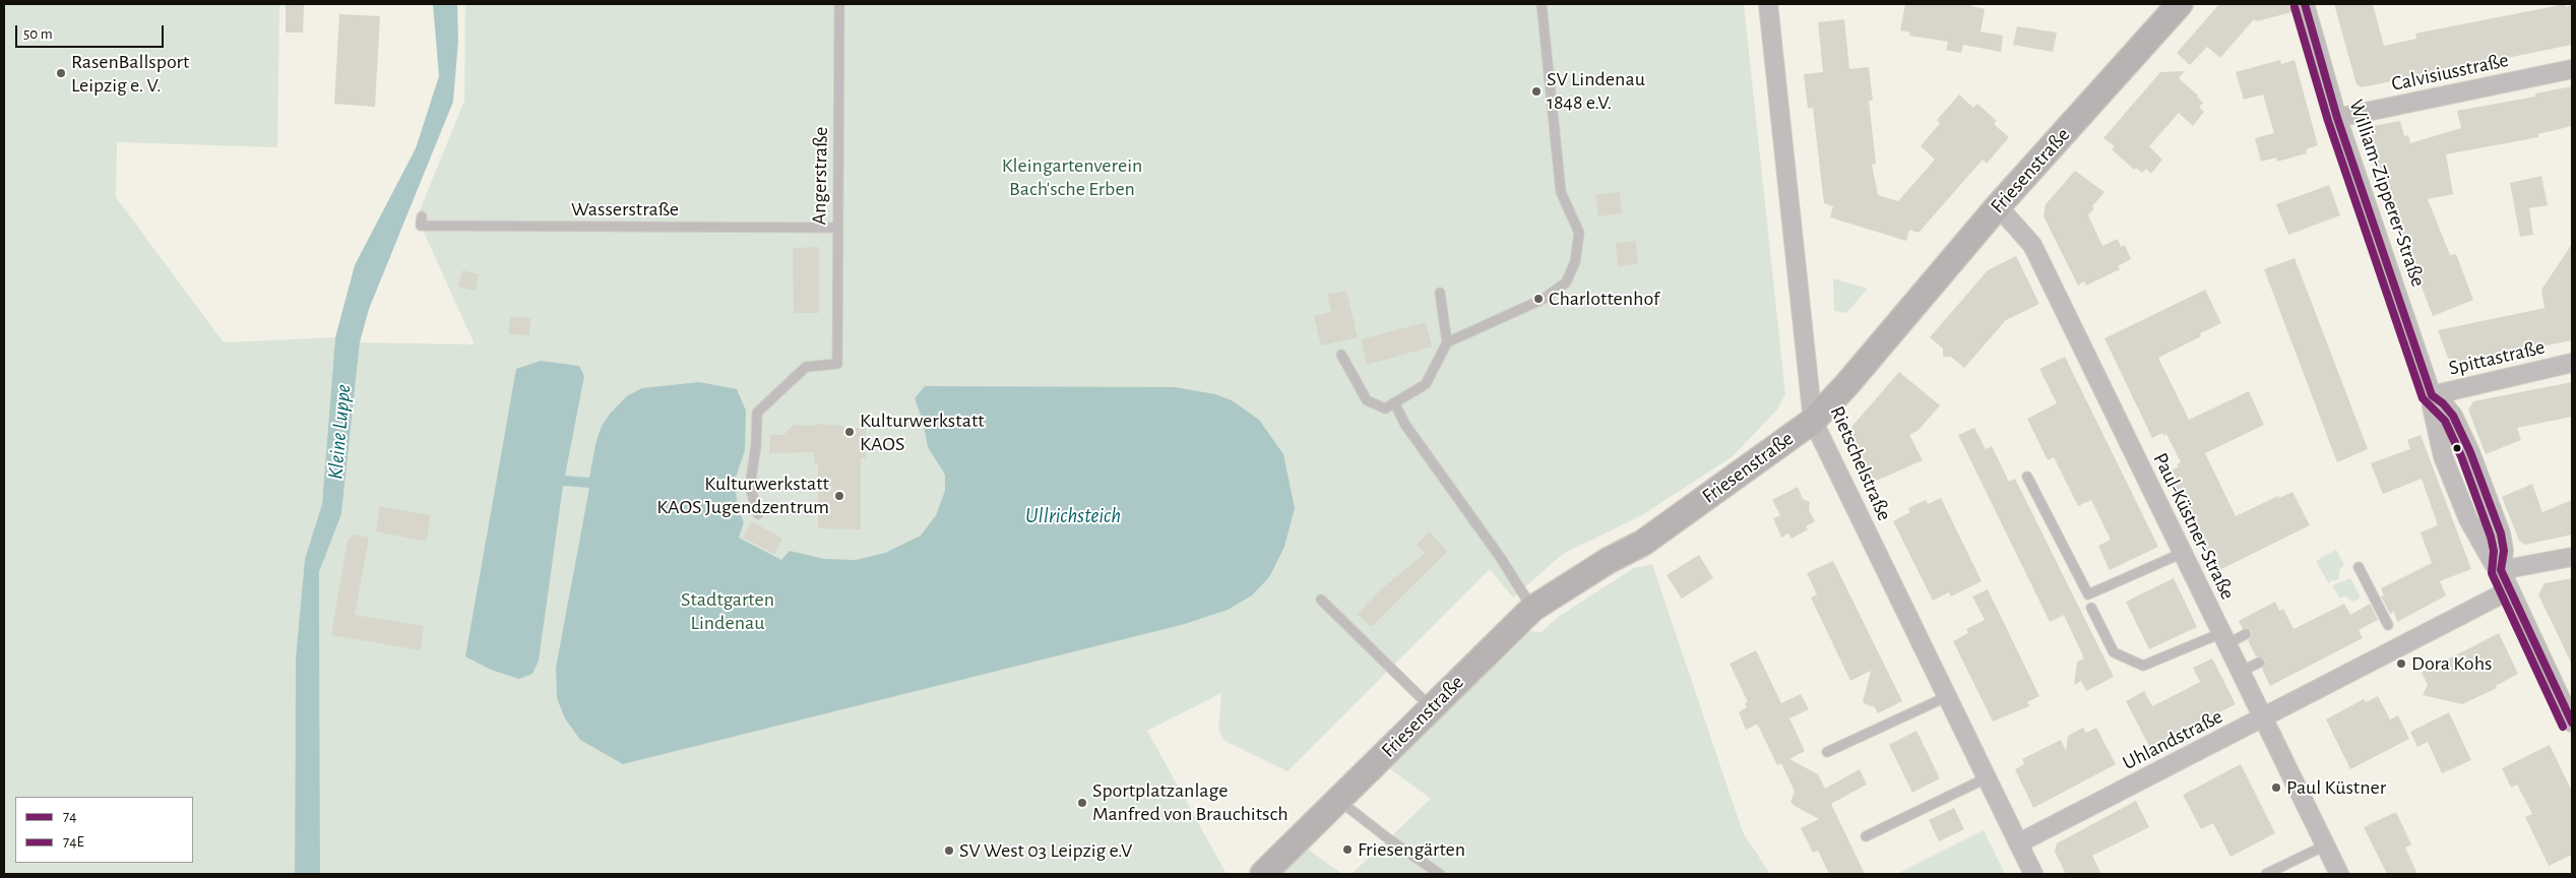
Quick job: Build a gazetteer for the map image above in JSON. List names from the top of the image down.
{
  "streets": {
    "street": [
      "Calvisiusstraße",
      "Friesenstraße",
      "William-Zipperer-Straße",
      "Spittastraße",
      "Rietschelstraße",
      "Paul-Küstner-Straße",
      "Uhlandstraße"
    ],
    "lane": ["Angerstraße", "Wasserstraße"]
  },
  "crossings": [
    ["Calvisiusstraße", "William-Zipperer-Straße"],
    ["Friesenstraße", "Rietschelstraße"],
    ["Friesenstraße", "Paul-Küstner-Straße"],
    ["Angerstraße", "Wasserstraße"],
    ["William-Zipperer-Straße", "Spittastraße"],
    ["William-Zipperer-Straße", "Uhlandstraße"],
    ["Rietschelstraße", "Uhlandstraße"],
    ["Paul-Küstner-Straße", "Uhlandstraße"]
  ],
  "water": ["Kleine Luppe", "Ullrichsteich"],
  "parks": ["Kleingartenverein Bach'sche Erben", "Stadtgarten Lindenau"],
  "places": [
    "RasenBallsport Leipzig e. V.",
    "SV Lindenau 1848 e.V.",
    "Charlottenhof",
    "Kulturwerkstatt KAOS",
    "Kulturwerkstatt KAOS Jugendzentrum",
    "Dora Kohs",
    "Paul Küstner",
    "Sportplatzanlage Manfred von Brauchitsch",
    "Friesengärten",
    "SV West 03 Leipzig e.V"
  ],
  "lines": ["transit line 74", "transit line 74E"],
  "legend": ["74", "74E"],
  "scale_bar": "50 m"
}
